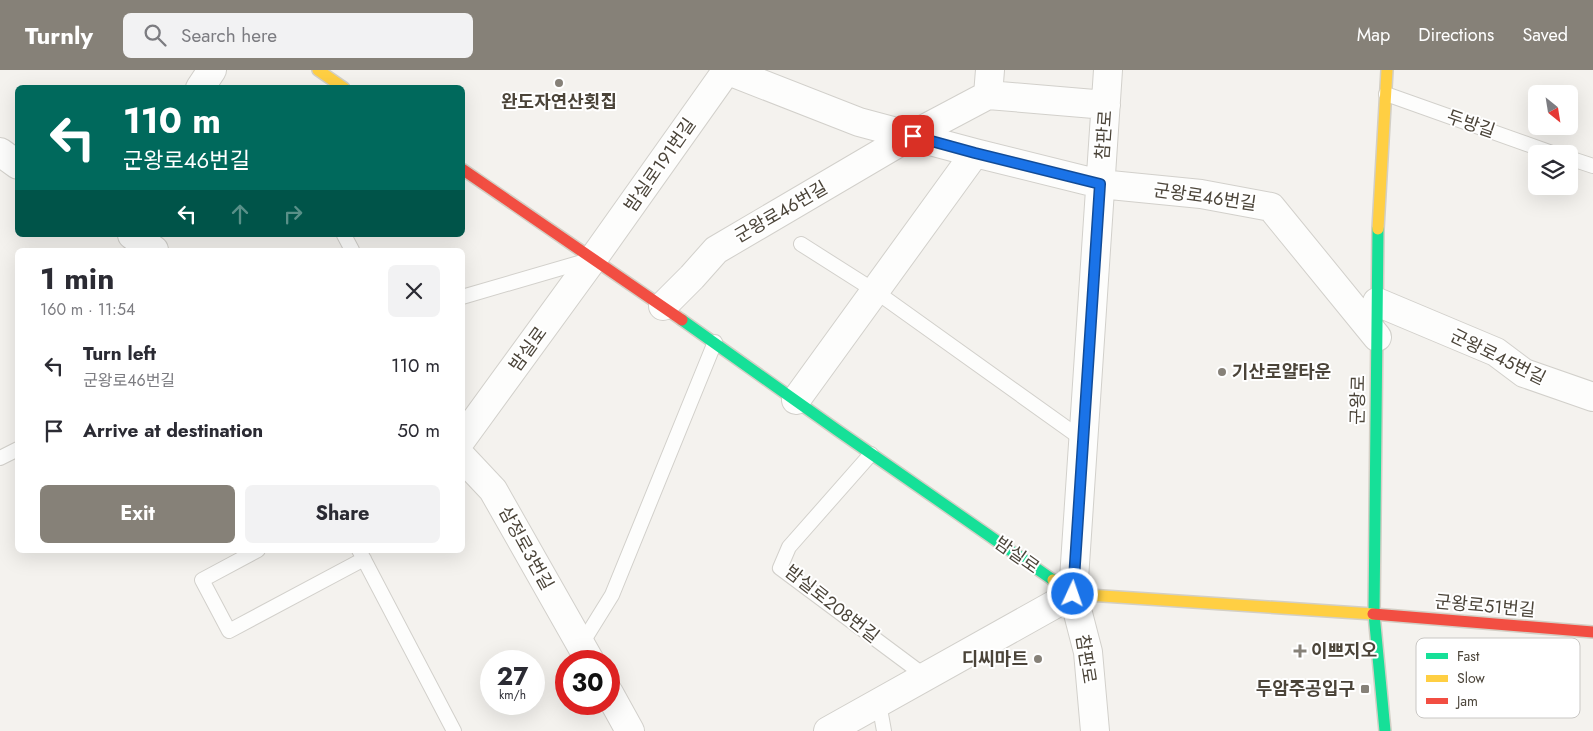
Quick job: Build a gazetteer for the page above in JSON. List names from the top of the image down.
{
  "streets": {
    "main road": ["밤실로", "군왕로", "군왕로51번길"],
    "street": [
      "참판로",
      "밤실로191번길",
      "군왕로46번길",
      "군왕로45번길",
      "삼정로3번길"
    ],
    "lane": ["두방길", "밤실로208번길"]
  },
  "crossings": [
    ["두방길", "군왕로"],
    ["참판로", "군왕로46번길"],
    ["참판로", "밤실로"],
    ["밤실로191번길", "군왕로46번길"],
    ["밤실로191번길", "밤실로"],
    ["군왕로46번길", "밤실로"],
    ["군왕로46번길", "군왕로"],
    ["밤실로", "삼정로3번길"],
    ["밤실로", "밤실로208번길"],
    ["군왕로45번길", "군왕로"],
    ["군왕로", "군왕로51번길"]
  ],
  "places": {
    "other": ["완도자연산횟집", "기산로얄타운", "디씨마트"],
    "health": ["이쁘지오"],
    "transit": ["두암주공입구"]
  },
  "legend": ["Fast", "Slow", "Jam"],
  "north": "bottom right",
  "page": {
    "header": "Turnly",
    "search": "Search here",
    "nav": ["Map", "Directions", "Saved"],
    "turn": ["110 m", "군왕로46번길"],
    "heading": ["1 min", "160 m · 11:54"],
    "list": [
      {
        "name": "Turn left",
        "note": "군왕로46번길",
        "value": "110 m"
      },
      {
        "name": "Arrive at destination",
        "value": "50 m"
      }
    ],
    "buttons": ["Exit", "Share"],
    "speed": "27 km/h",
    "limit": "30"
  }
}
